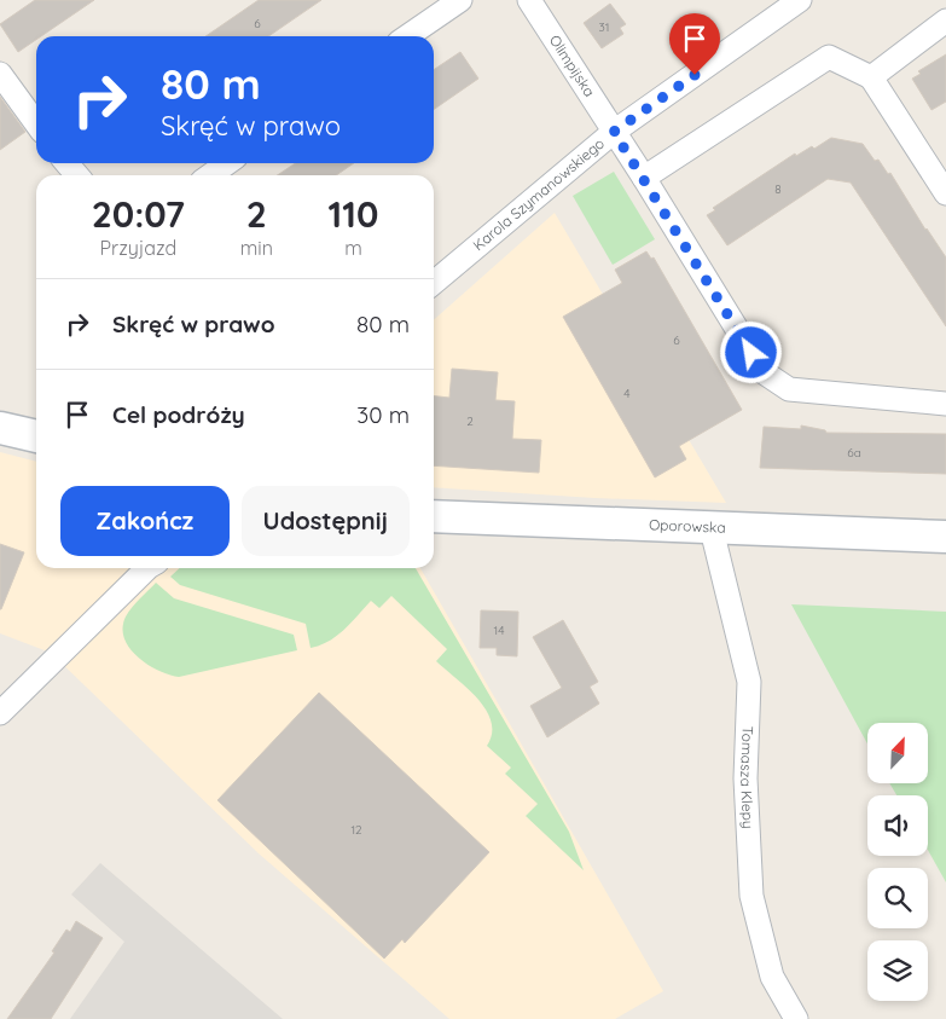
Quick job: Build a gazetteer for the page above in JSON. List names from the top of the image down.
{
  "streets": {
    "street": [
      "Olimpijska",
      "Karola Szymanowskiego",
      "Oporowska",
      "Tomasza Klepy"
    ]
  },
  "crossings": [
    ["Olimpijska", "Karola Szymanowskiego"],
    ["Oporowska", "Tomasza Klepy"]
  ],
  "house_numbers": [
    "6",
    "31",
    "8",
    "6",
    "4",
    "2",
    "6a",
    "14",
    "12"
  ],
  "north": "top right",
  "page": {
    "turn": ["80 m", "Skręć w prawo"],
    "eta": [
      "20:07",
      "Przyjazd",
      "2",
      "min",
      "110",
      "m"
    ],
    "list": [
      {
        "name": "Skręć w prawo",
        "value": "80 m"
      },
      {
        "name": "Cel podróży",
        "value": "30 m"
      }
    ],
    "buttons": ["Zakończ", "Udostępnij"]
  }
}
